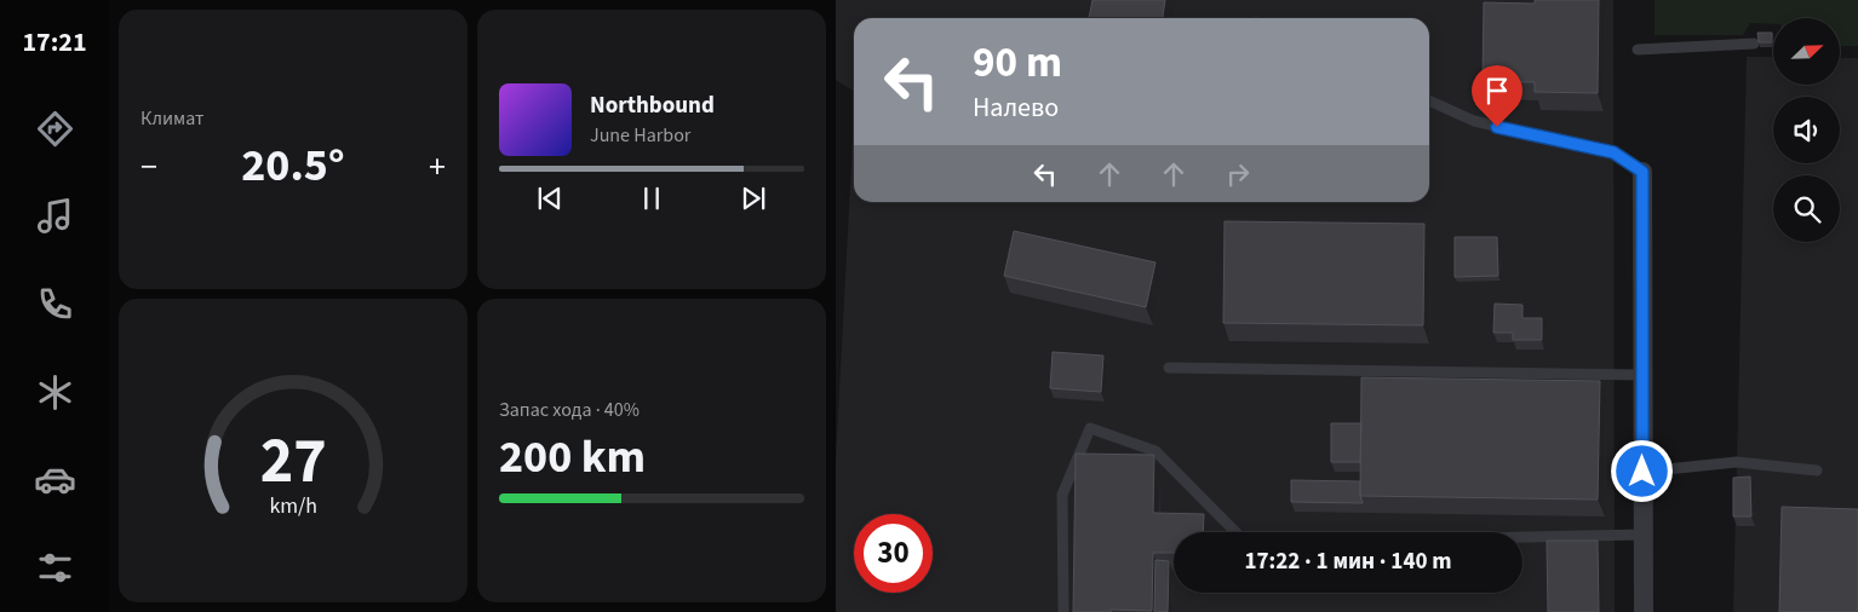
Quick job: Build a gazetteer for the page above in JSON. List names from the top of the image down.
{
  "north": "top right",
  "page": {
    "tabs": "17:21",
    "tile": [
      "Климат",
      ["Запас хода · 40%", "200 km"]
    ],
    "turn": ["90 m", "Налево"],
    "song": ["Northbound", "June Harbor"],
    "heat": ["−", "20.5°", "+"],
    "limit": "30",
    "trip": "17:22 · 1 мин · 140 m",
    "gauge": ["27", "km/h"]
  }
}
